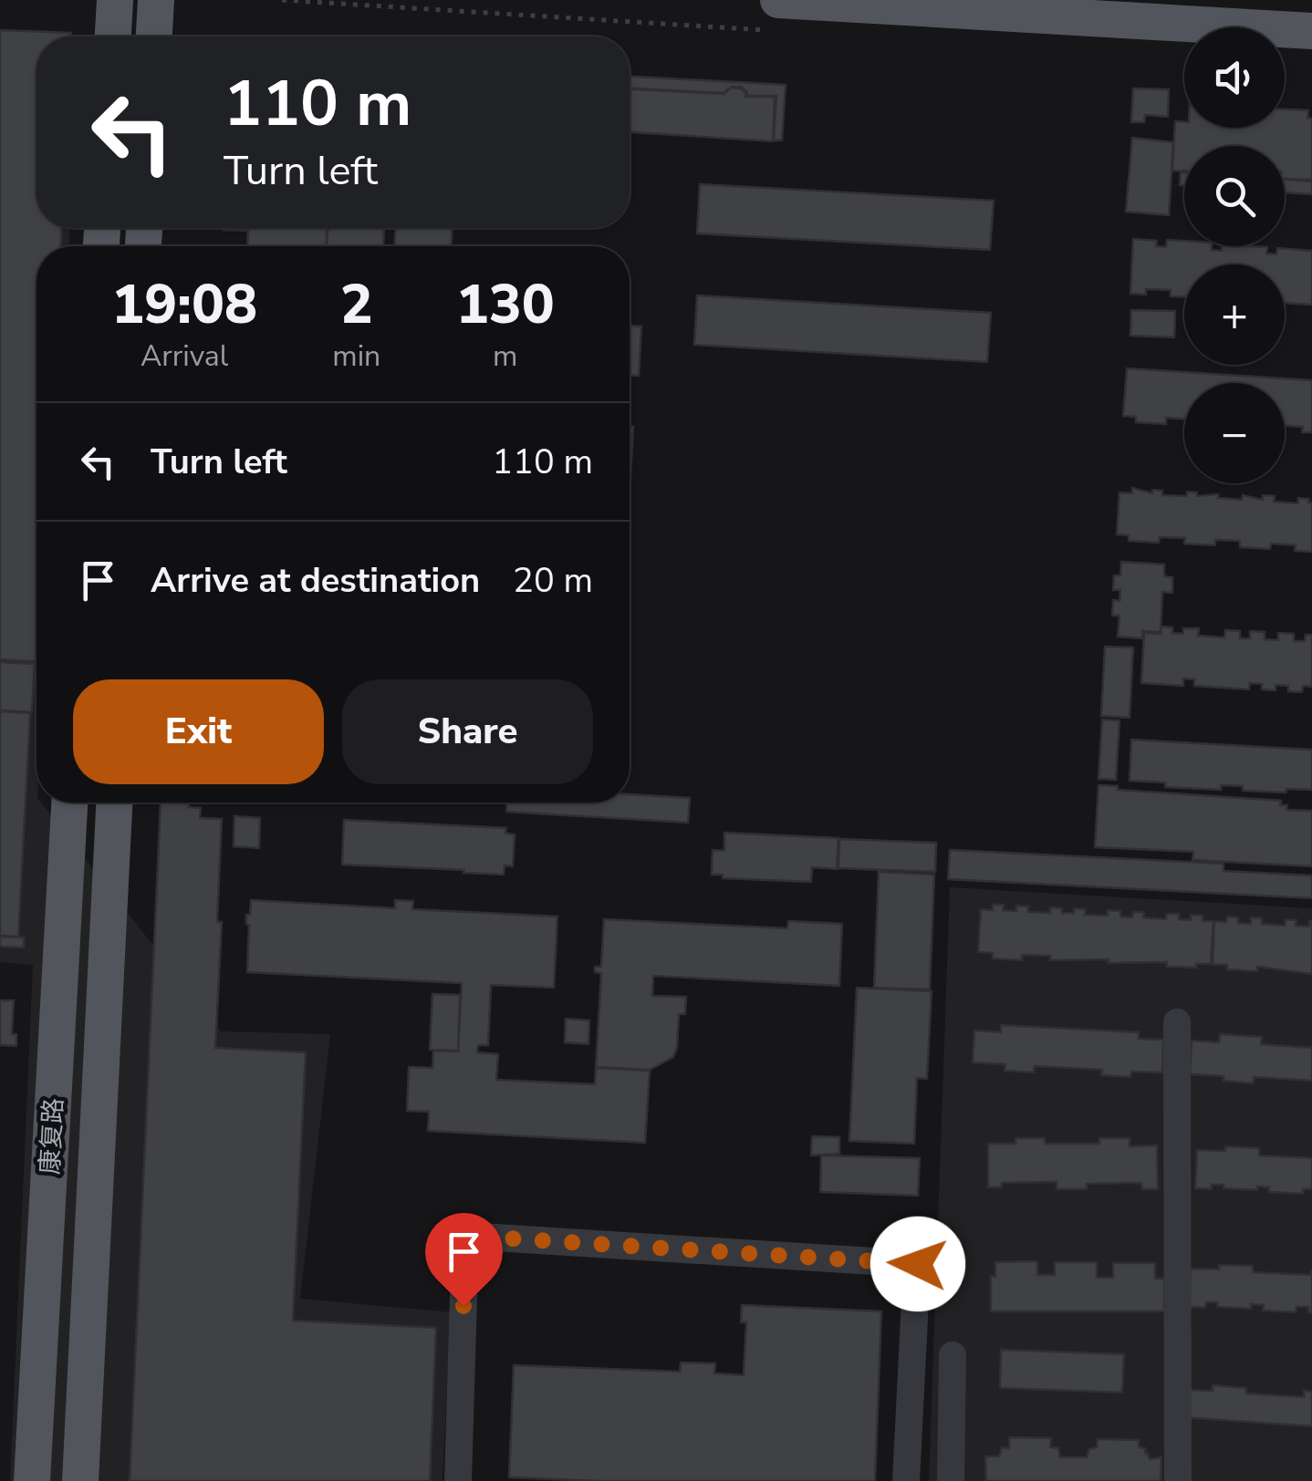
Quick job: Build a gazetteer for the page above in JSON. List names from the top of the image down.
{
  "streets": {
    "main road": ["康复路"]
  },
  "page": {
    "map_buttons": ["+", "−"],
    "turn": ["110 m", "Turn left"],
    "eta": [
      "19:08",
      "Arrival",
      "2",
      "min",
      "130",
      "m"
    ],
    "list": [
      {
        "name": "Turn left",
        "value": "110 m"
      },
      {
        "name": "Arrive at destination",
        "value": "20 m"
      }
    ],
    "buttons": ["Exit", "Share"]
  }
}
